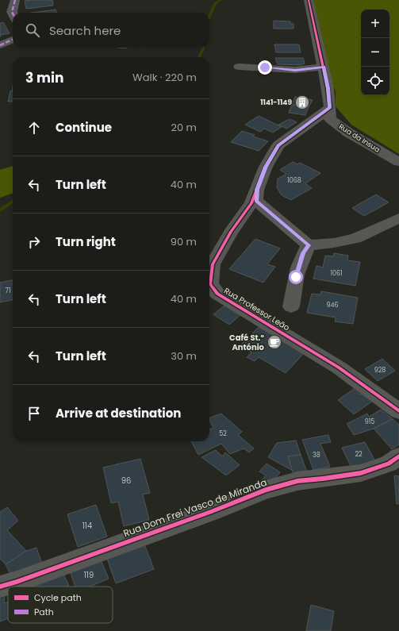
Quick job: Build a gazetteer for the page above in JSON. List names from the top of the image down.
{
  "streets": {
    "street": ["Rua da Insua", "Rua Professor Leão", "Rua Dom Frei Vasco de Miranda"]
  },
  "crossings": [
    ["Rua da Insua", "Rua Professor Leão"]
  ],
  "places": {
    "building": ["1141-1149"],
    "cafe": ["Café St.º António"]
  },
  "house_numbers": [
    "1068",
    "1061",
    "71",
    "946",
    "928",
    "915",
    "52",
    "22",
    "38",
    "96",
    "114",
    "119"
  ],
  "legend": ["Cycle path", "Path"],
  "page": {
    "map_buttons": ["+", "−"],
    "search": "Search here",
    "heading": ["3 min", "Walk · 220 m"],
    "list": [
      ["Continue", "20 m"],
      ["Turn left", "40 m"],
      ["Turn right", "90 m"],
      ["Turn left", "40 m"],
      ["Turn left", "30 m"],
      "Arrive at destination"
    ]
  }
}
